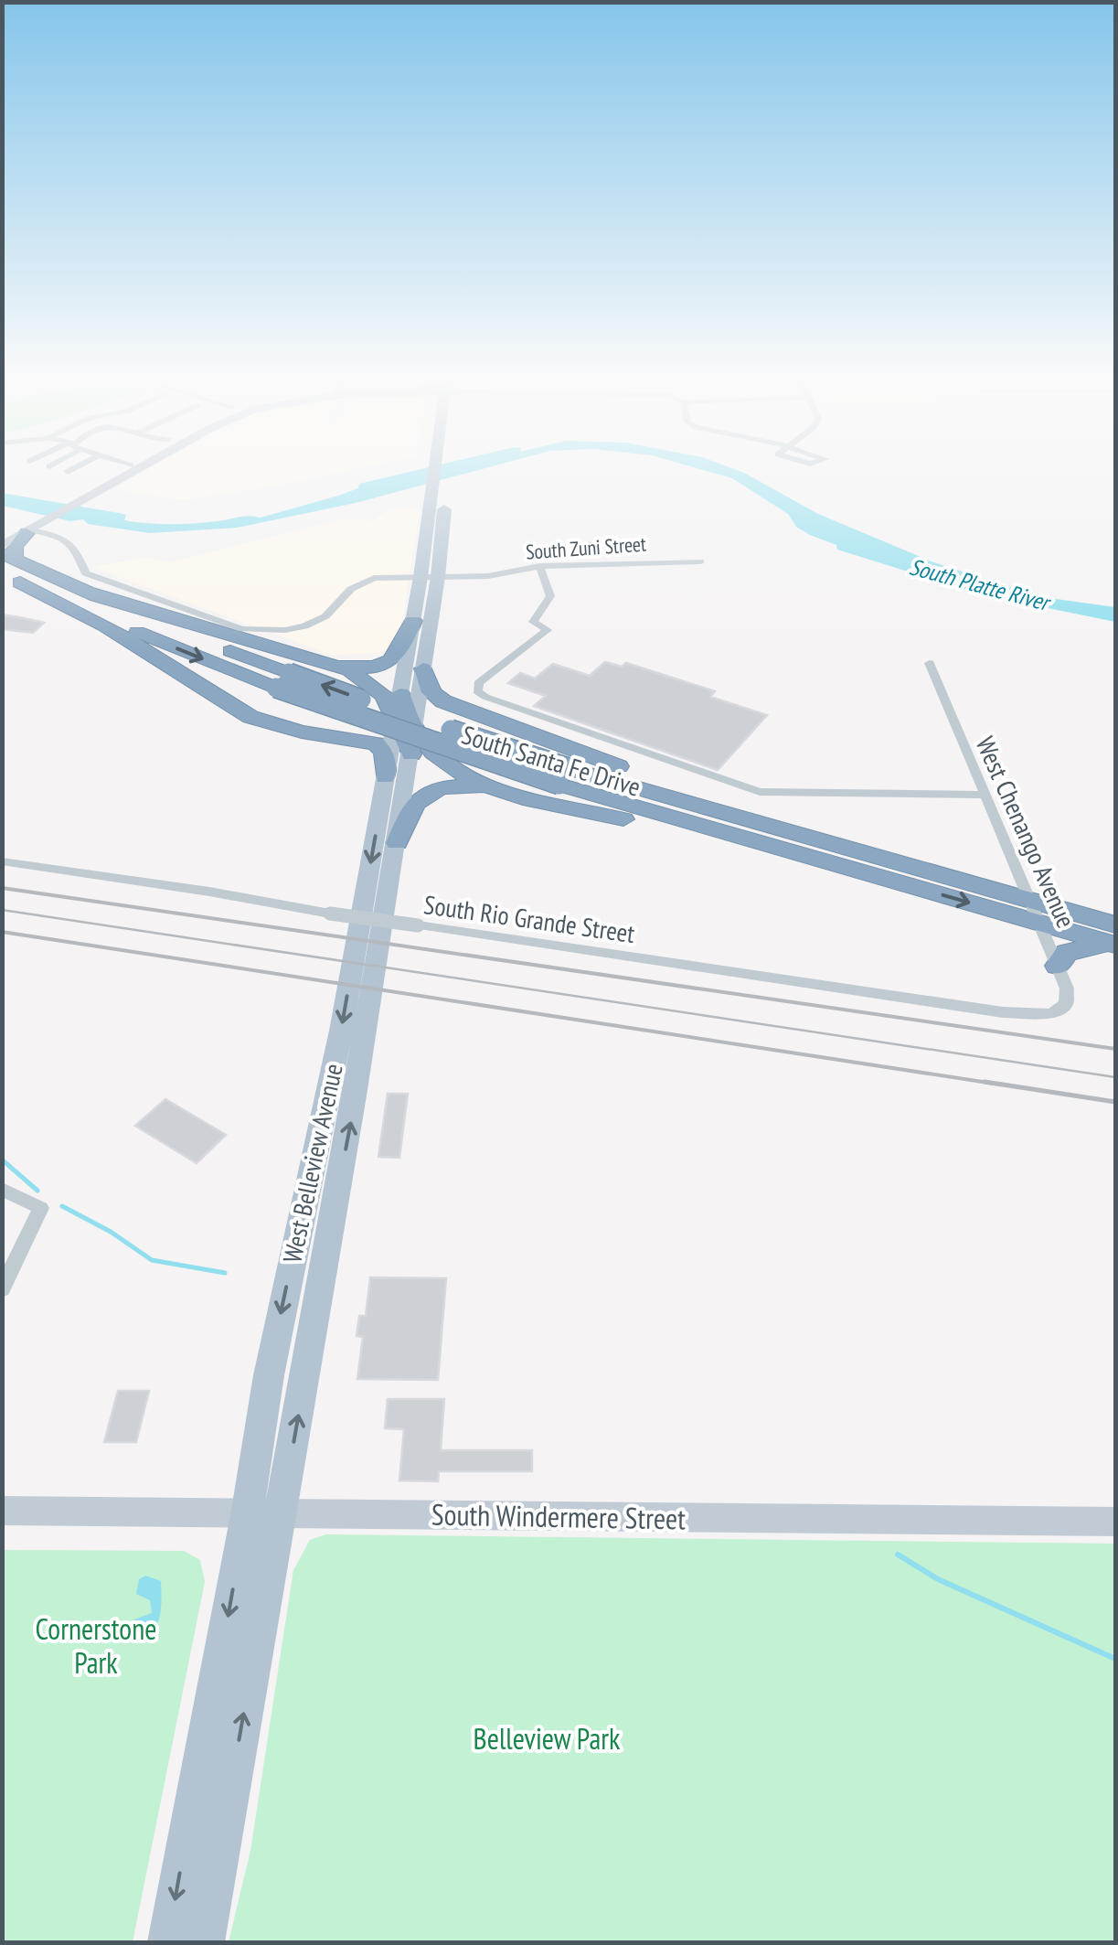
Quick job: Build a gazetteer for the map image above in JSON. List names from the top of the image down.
{
  "streets": {
    "highway": ["South Santa Fe Drive"],
    "main road": ["West Belleview Avenue"],
    "street": [
      "South Zuni Street",
      "West Chenango Avenue",
      "South Rio Grande Street",
      "South Windermere Street"
    ]
  },
  "crossings": [
    ["South Zuni Street", "West Belleview Avenue"],
    ["South Santa Fe Drive", "West Chenango Avenue"],
    ["West Chenango Avenue", "South Rio Grande Street"],
    ["West Belleview Avenue", "South Windermere Street"]
  ],
  "water": ["South Platte River"],
  "parks": ["Cornerstone Park", "Belleview Park"]
}
